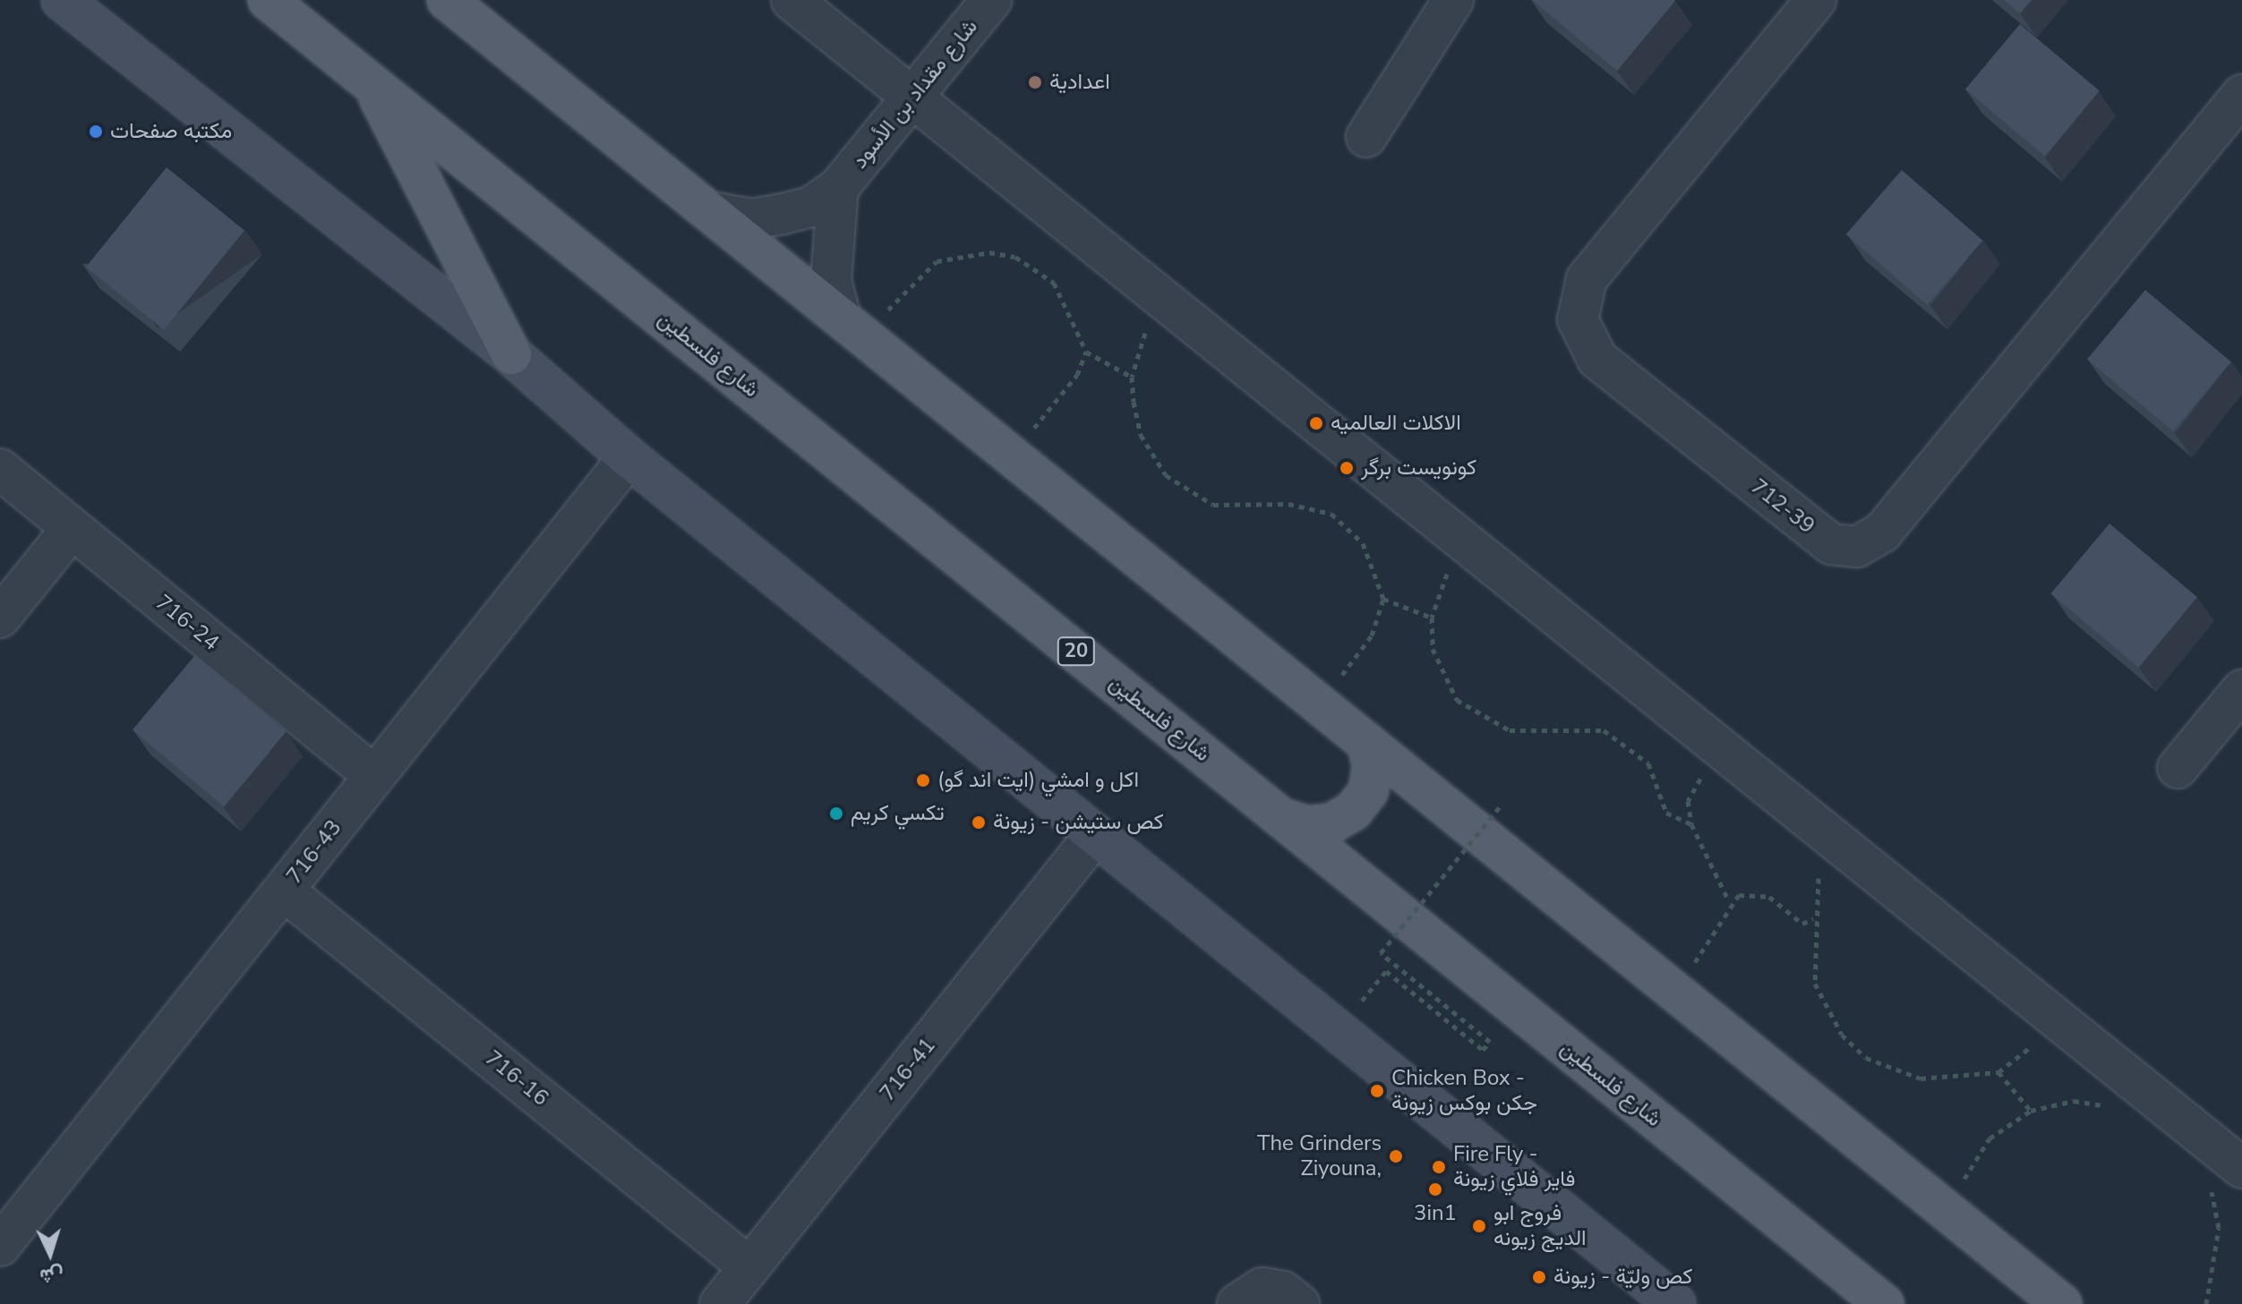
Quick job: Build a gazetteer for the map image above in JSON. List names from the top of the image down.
{
  "streets": {
    "main road": ["شارع فلسطين", "20"],
    "street": [
      "شارع مقداد بن الأسود",
      "712-39",
      "716-24",
      "716-43",
      "716-41",
      "716-16"
    ]
  },
  "crossings": [
    ["716-24", "716-43"],
    ["716-43", "716-16"],
    ["716-41", "716-16"]
  ],
  "places": [
    "اعدادية",
    "مكتبه صفحات",
    "الاكلات العالميه",
    "كونويست برگر",
    "اكل و امشي (ايت اند گو)",
    "تكسي كريم",
    "كص ستيشن - زيونة",
    "Chicken Box - جكن بوكس زيونة",
    "The Grinders Ziyouna,",
    "Fire Fly - فاير فلاي زيونة",
    "3in1",
    "فروج ابو الديج زيونه",
    "كص وليّة - زيونة"
  ],
  "north": "bottom"
}
